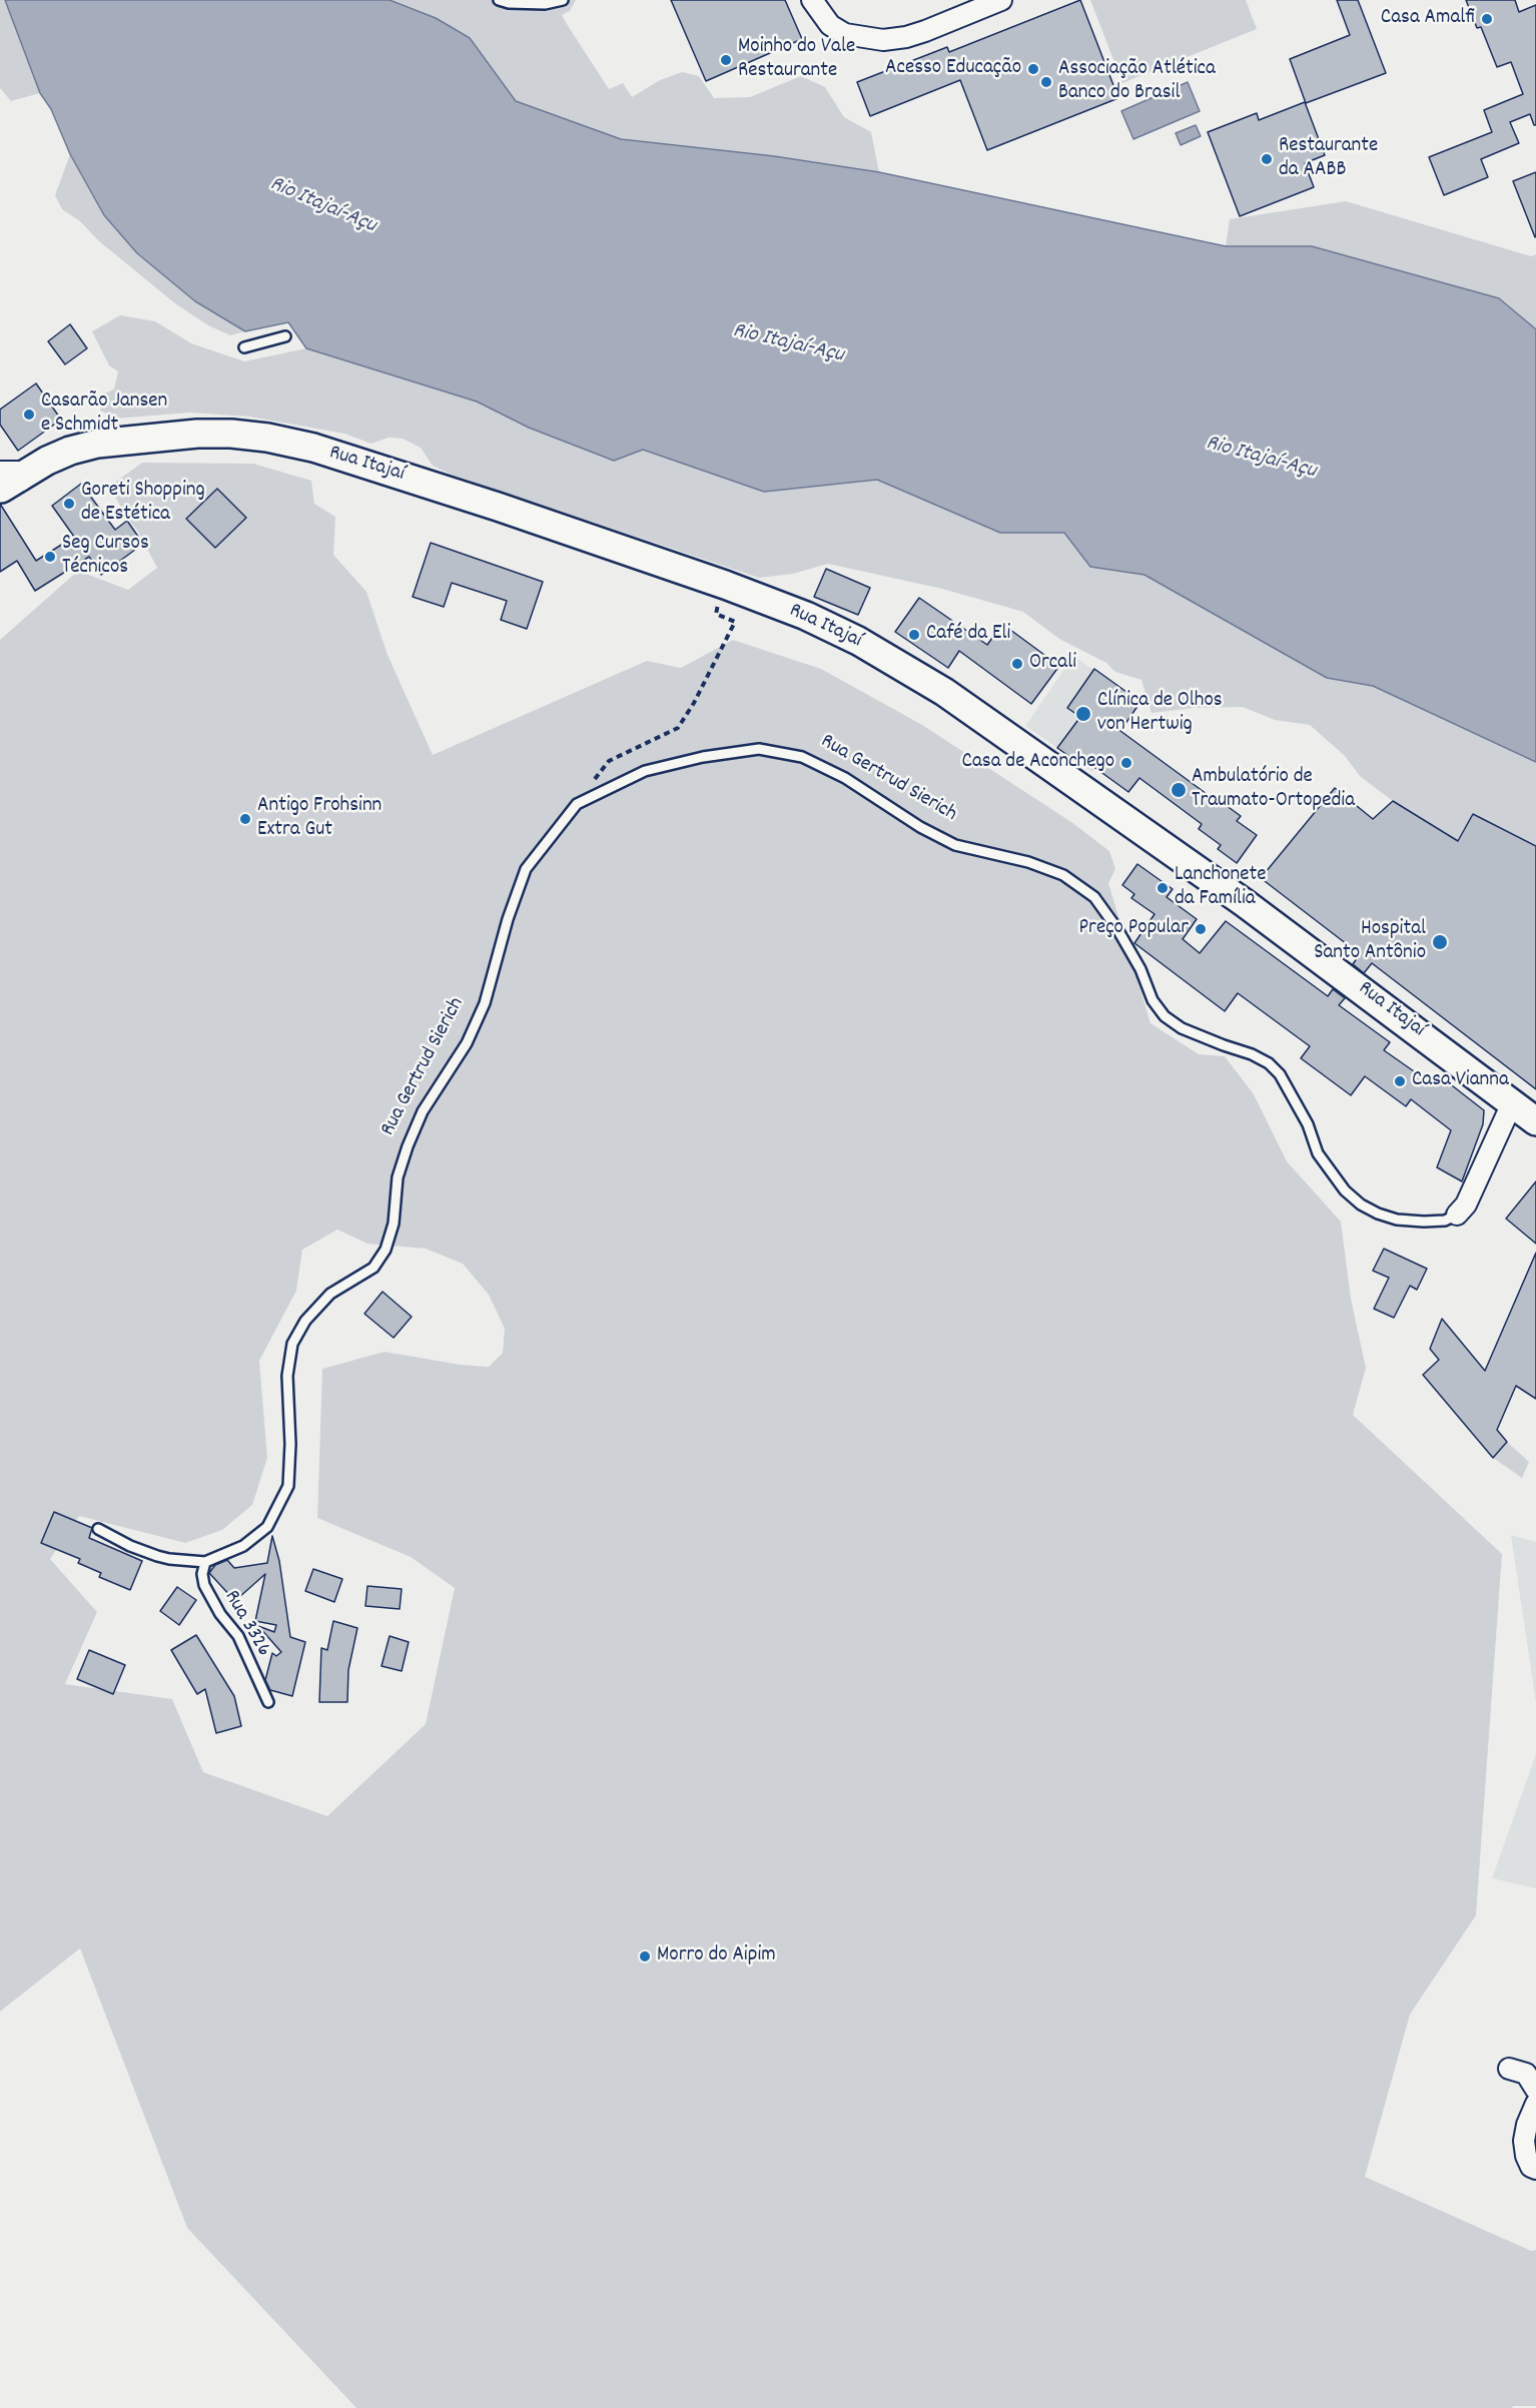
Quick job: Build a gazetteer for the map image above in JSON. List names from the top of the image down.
{
  "streets": {
    "main road": ["Rua Itajaí"],
    "street": ["Rua Gertrud Sierich"],
    "lane": ["Rua 3326"]
  },
  "crossings": [
    ["Rua Itajaí", "Rua Gertrud Sierich"],
    ["Rua Gertrud Sierich", "Rua 3326"]
  ],
  "water": ["Rio Itajaí-Açu"],
  "places": [
    "Casa Amalfi",
    "Moinho do Vale Restaurante",
    "Acesso Educação",
    "Associação Atlética Banco do Brasil",
    "Restaurante da AABB",
    "Casarão Jansen e Schmidt",
    "Goreti Shopping de Estética",
    "Seg Cursos Técnicos",
    "Café da Eli",
    "Orcali",
    "Clínica de Olhos von Hertwig",
    "Casa de Aconchego",
    "Ambulatório de Traumato-Ortopedia",
    "Antigo Frohsinn Extra Gut",
    "Lanchonete da Família",
    "Preço Popular",
    "Hospital Santo Antônio",
    "Casa Vianna",
    "Morro do Aipim"
  ]
}
